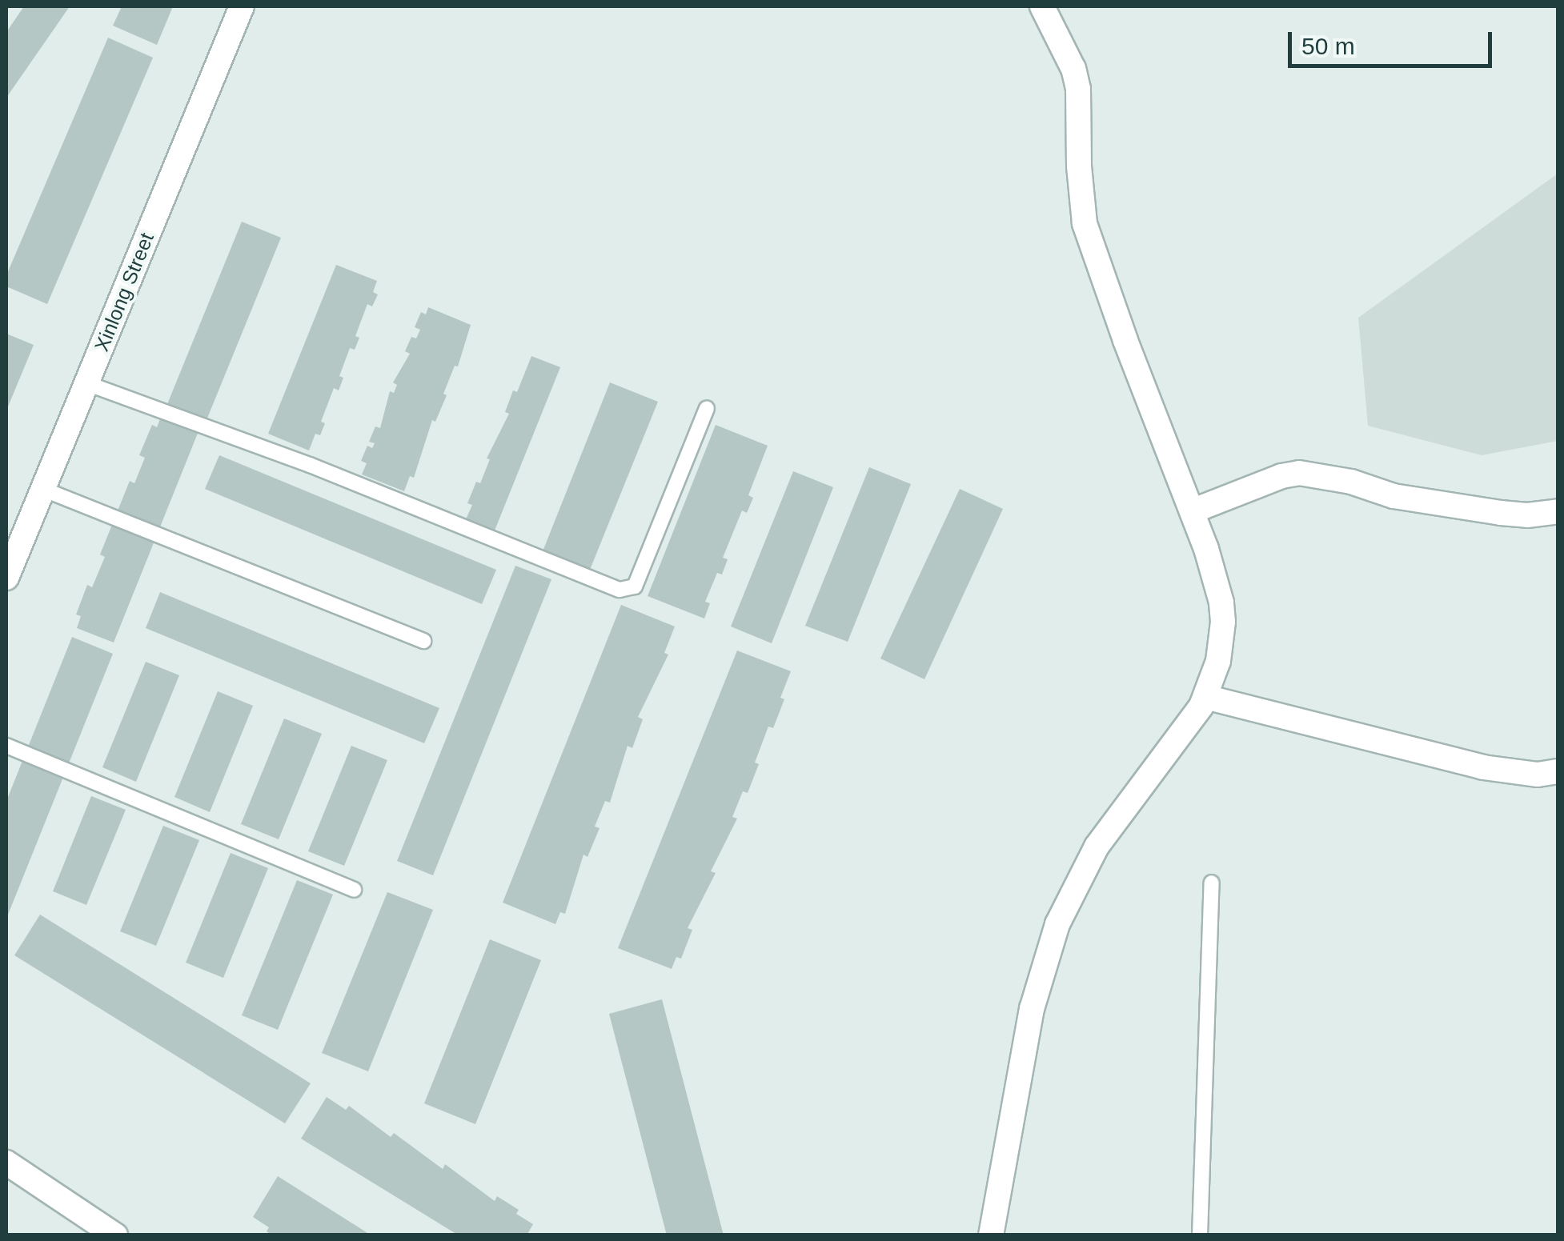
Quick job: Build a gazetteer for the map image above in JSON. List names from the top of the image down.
{
  "streets": {
    "street": ["Xinlong Street"]
  },
  "scale_bar": "50 m"
}
